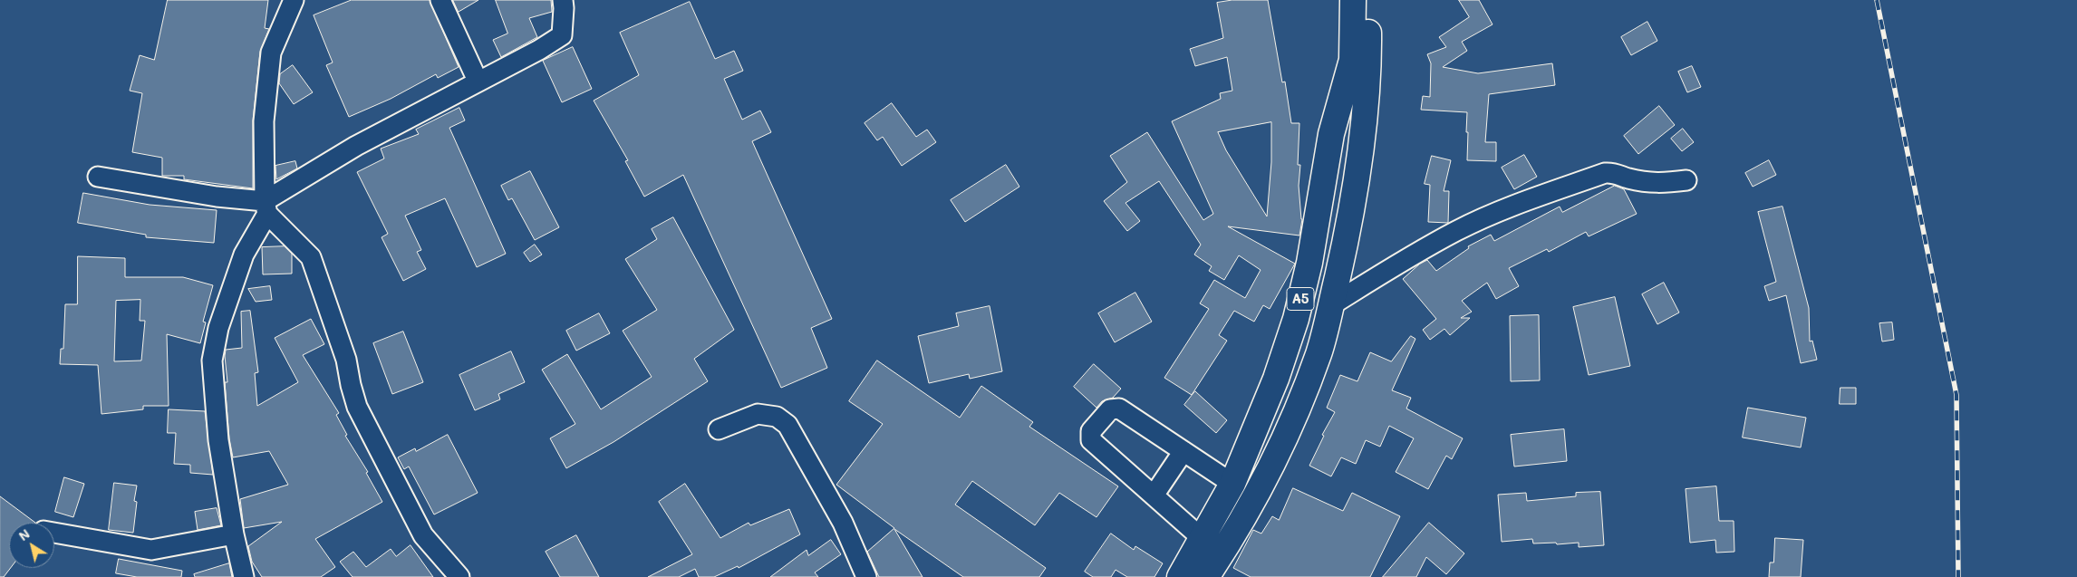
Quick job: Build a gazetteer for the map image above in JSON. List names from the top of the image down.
{
  "streets": {
    "highway": ["A5"]
  },
  "north": "top left"
}
